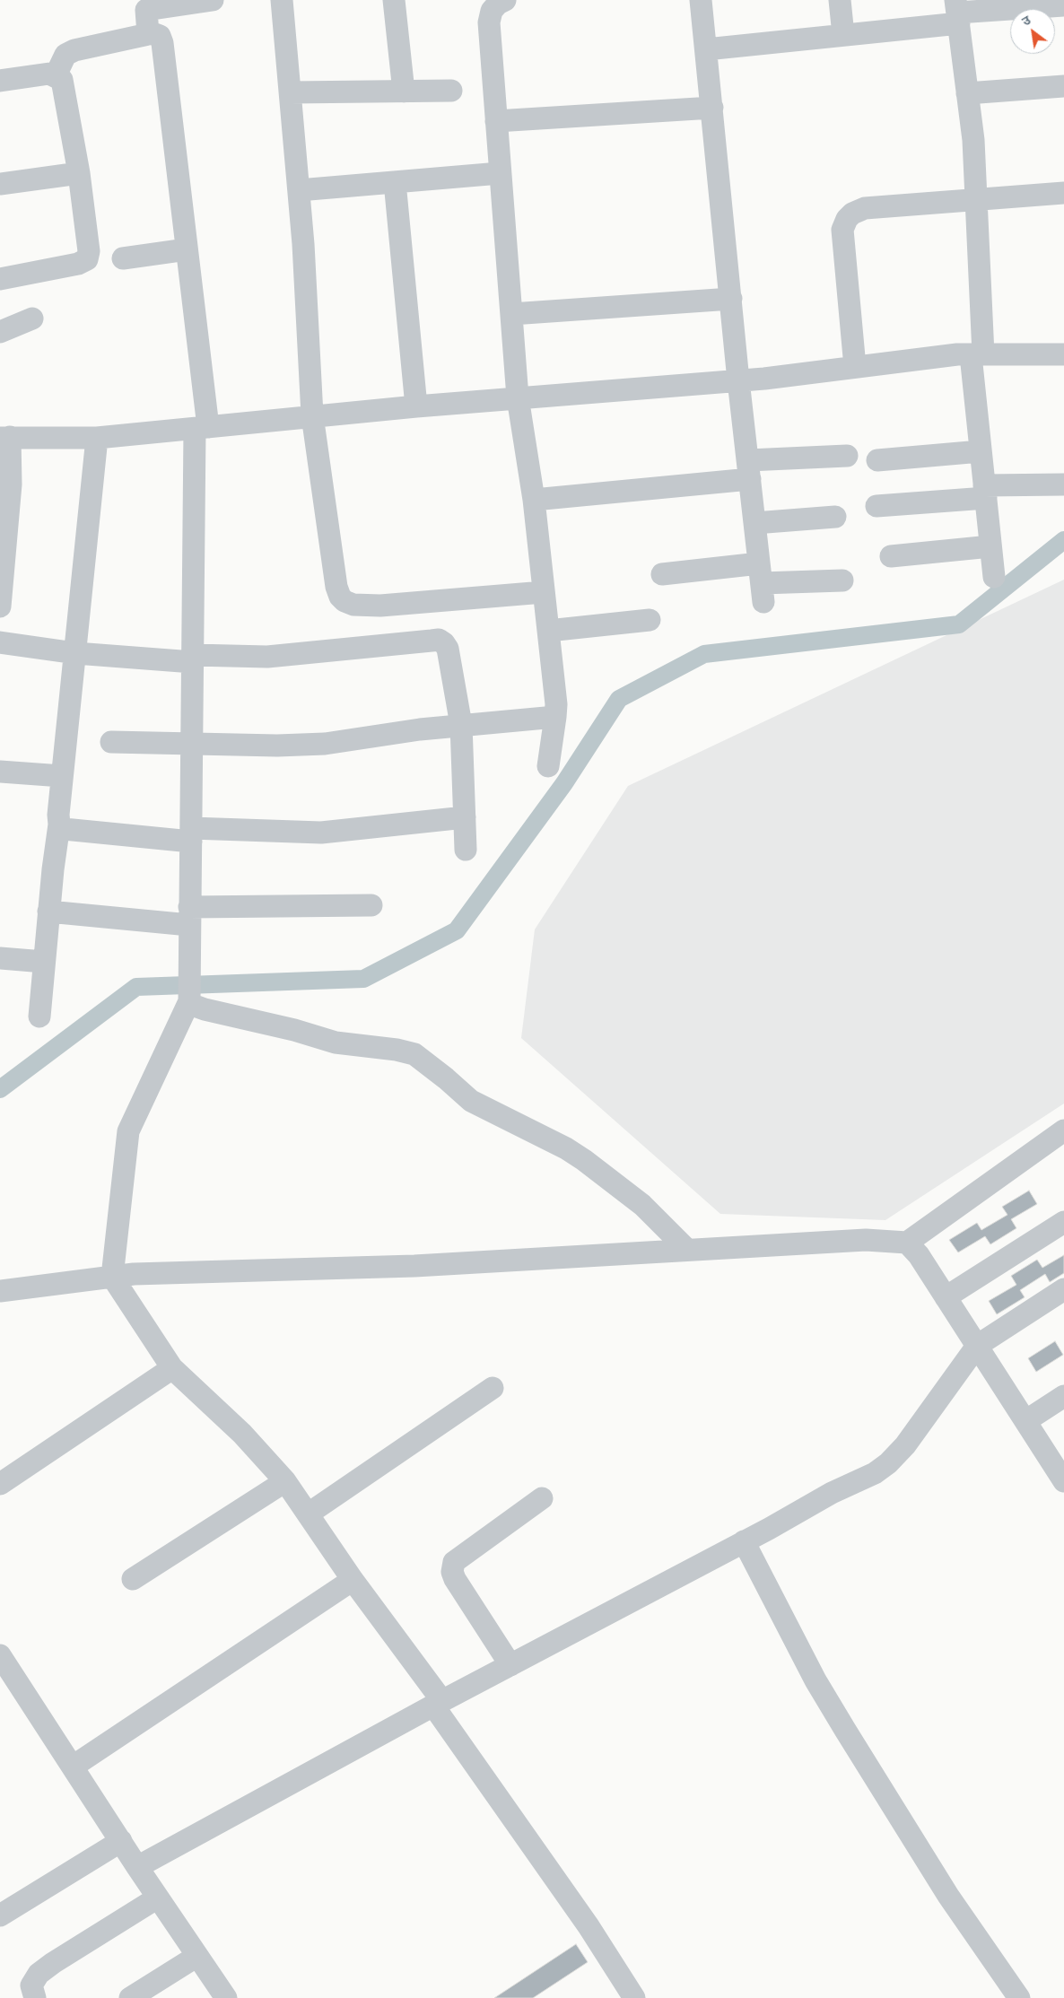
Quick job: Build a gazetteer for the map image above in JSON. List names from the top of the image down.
{
  "north": "top left"
}
